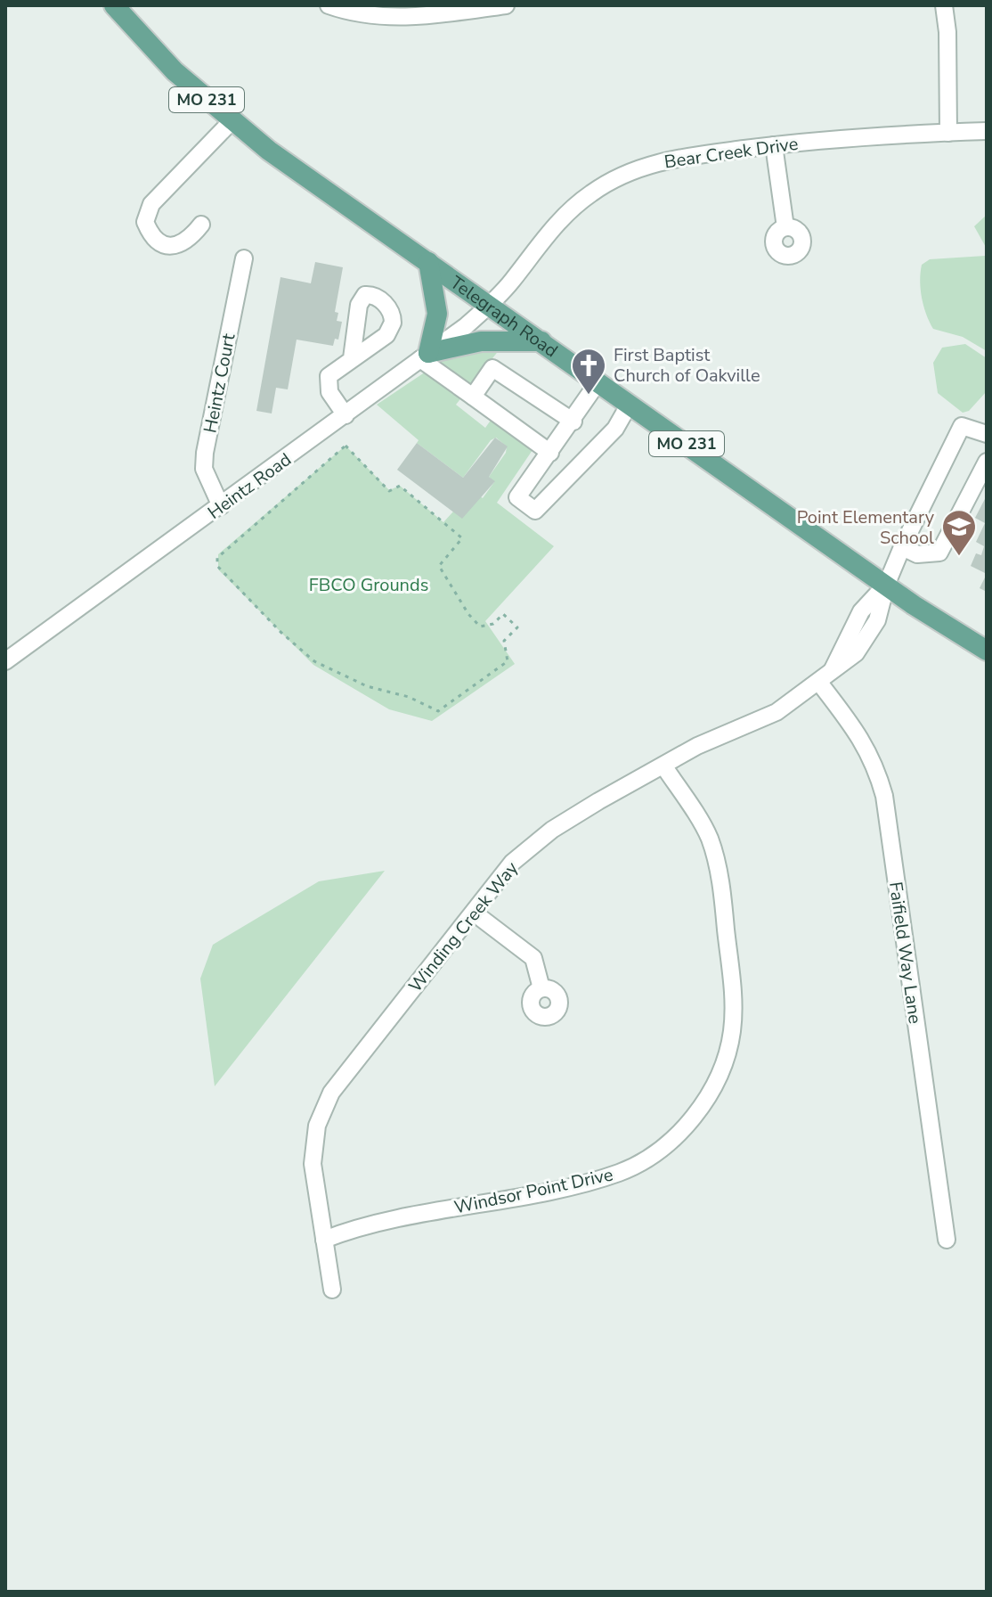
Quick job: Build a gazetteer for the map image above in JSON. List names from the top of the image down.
{
  "streets": {
    "main road": ["MO 231", "Telegraph Road"],
    "street": [
      "Bear Creek Drive",
      "Heintz Court",
      "Heintz Road",
      "Winding Creek Way",
      "Faifield Way Lane",
      "Windsor Point Drive"
    ]
  },
  "crossings": [
    ["Bear Creek Drive", "Telegraph Road"],
    ["Bear Creek Drive", "Heintz Road"],
    ["Telegraph Road", "Heintz Road"],
    ["Telegraph Road", "Winding Creek Way"],
    ["Heintz Court", "Heintz Road"],
    ["Winding Creek Way", "Faifield Way Lane"],
    ["Winding Creek Way", "Windsor Point Drive"]
  ],
  "parks": ["FBCO Grounds"],
  "places": {
    "church": ["First Baptist Church of Oakville"],
    "school or university": ["Point Elementary School"]
  }
}
